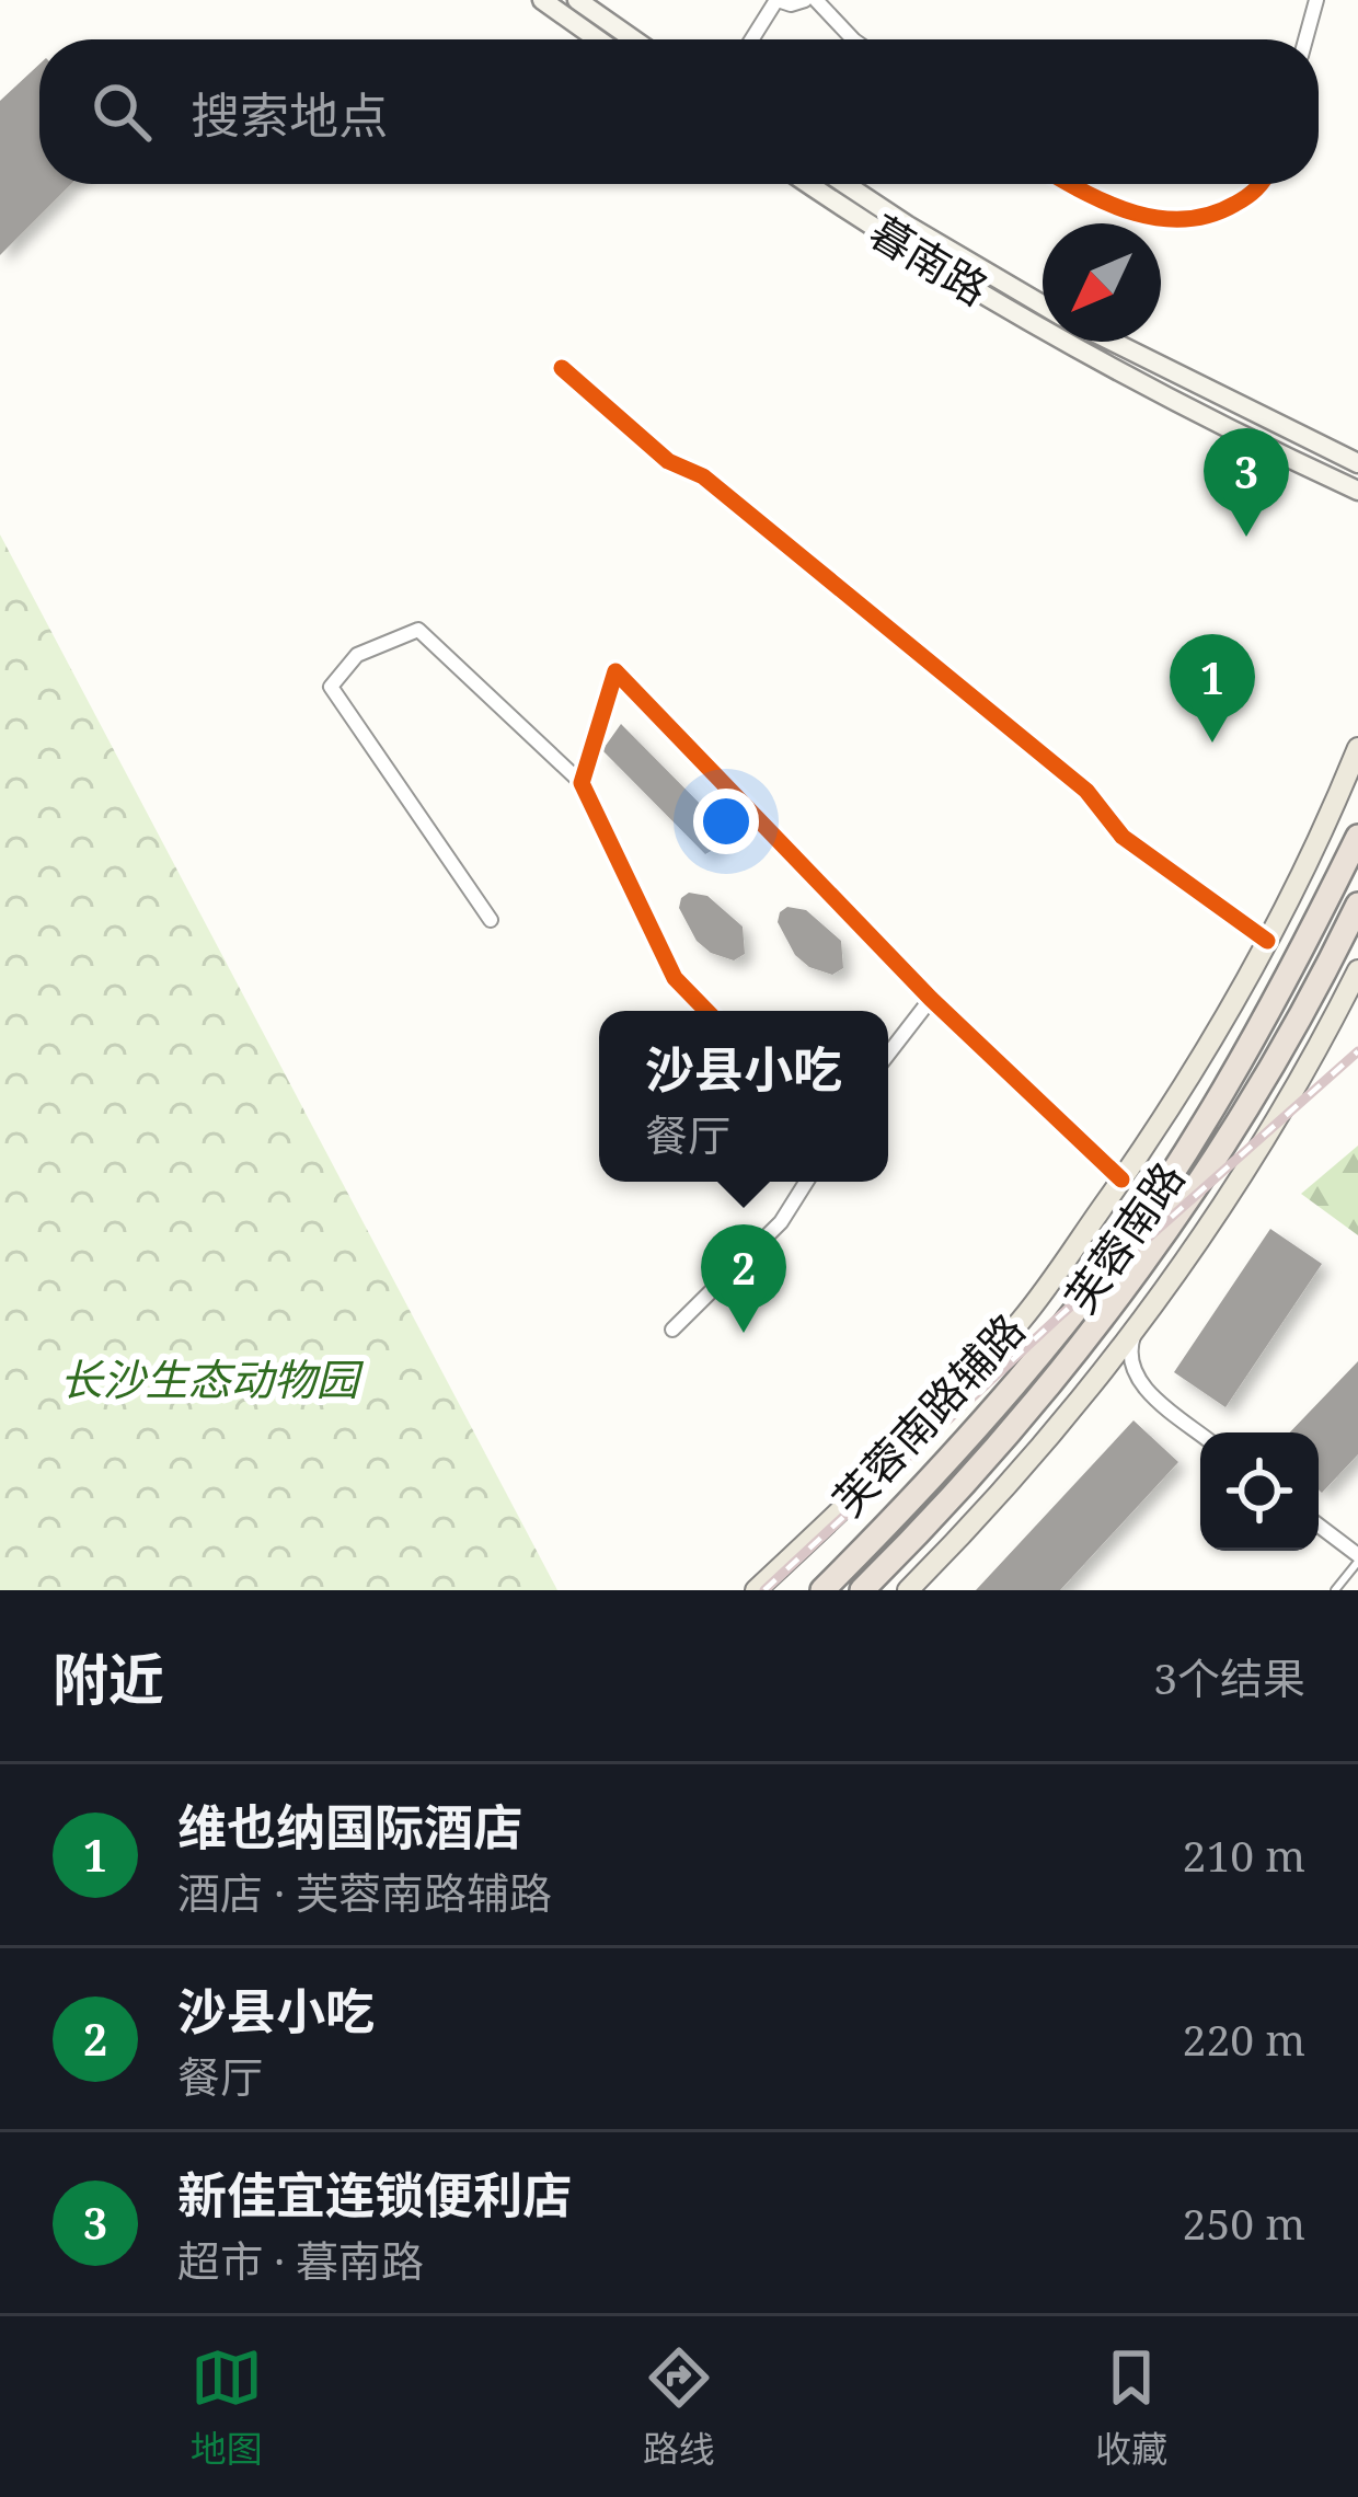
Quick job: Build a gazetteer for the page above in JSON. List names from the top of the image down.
{
  "streets": {
    "highway": ["芙蓉南路"],
    "main road": ["暮南路", "芙蓉南路辅路"]
  },
  "parks": ["长沙生态动物园"],
  "north": "bottom left",
  "page": {
    "search": "搜索地点",
    "pins": ["3", "1", "2"],
    "popup": ["沙县小吃", "餐厅"],
    "heading": ["附近", "3个结果"],
    "list": [
      {
        "mark": "1",
        "name": "维也纳国际酒店",
        "note": "酒店 · 芙蓉南路辅路",
        "value": "210 m"
      },
      {
        "mark": "2",
        "name": "沙县小吃",
        "note": "餐厅",
        "value": "220 m"
      },
      {
        "mark": "3",
        "name": "新佳宜连锁便利店",
        "note": "超市 · 暮南路",
        "value": "250 m"
      }
    ],
    "nav": ["地图", "路线", "收藏"]
  }
}
